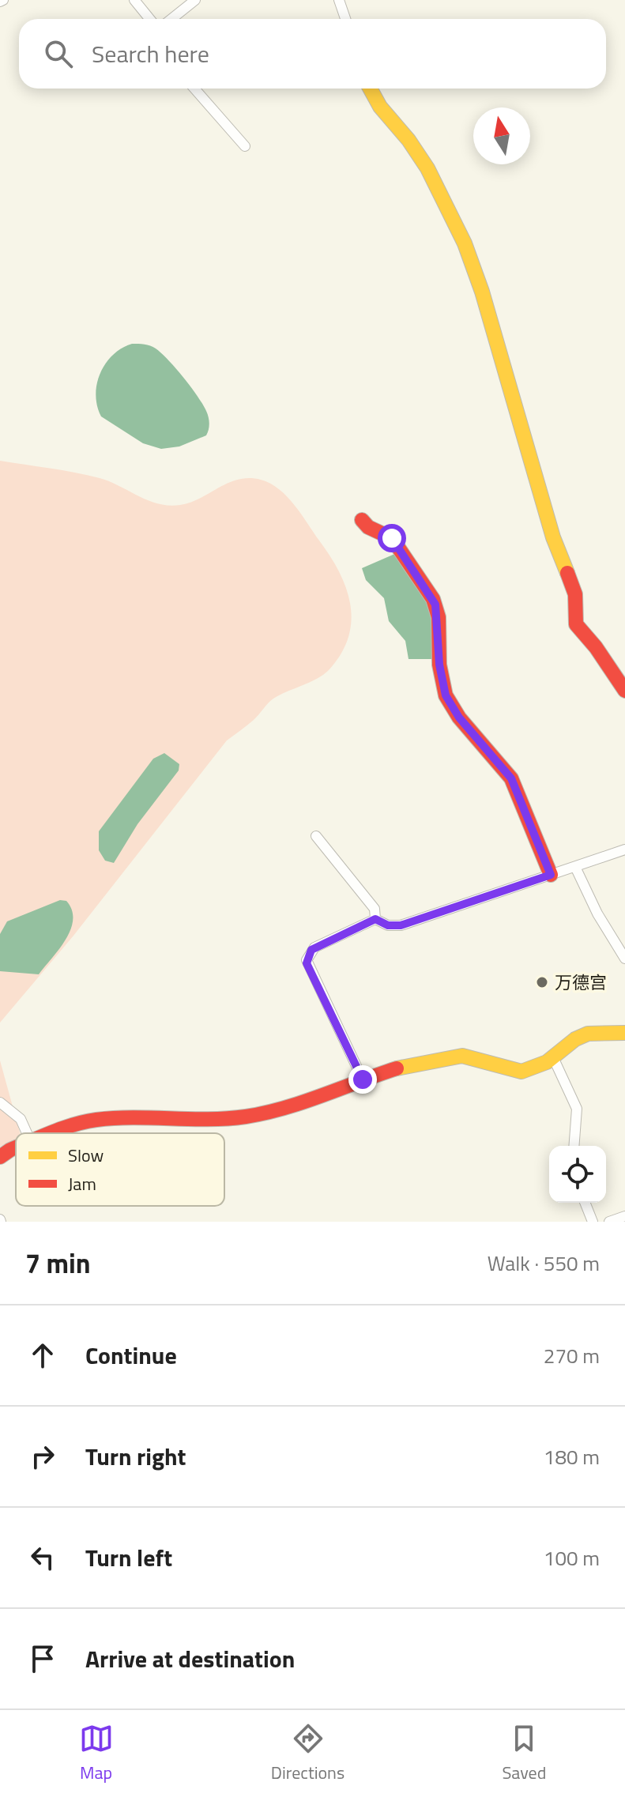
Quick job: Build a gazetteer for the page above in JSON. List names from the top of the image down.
{
  "places": ["万德宫"],
  "legend": ["Slow", "Jam"],
  "north": "top",
  "page": {
    "search": "Search here",
    "heading": ["7 min", "Walk · 550 m"],
    "list": [
      ["Continue", "270 m"],
      ["Turn right", "180 m"],
      ["Turn left", "100 m"],
      "Arrive at destination"
    ],
    "nav": ["Map", "Directions", "Saved"]
  }
}
